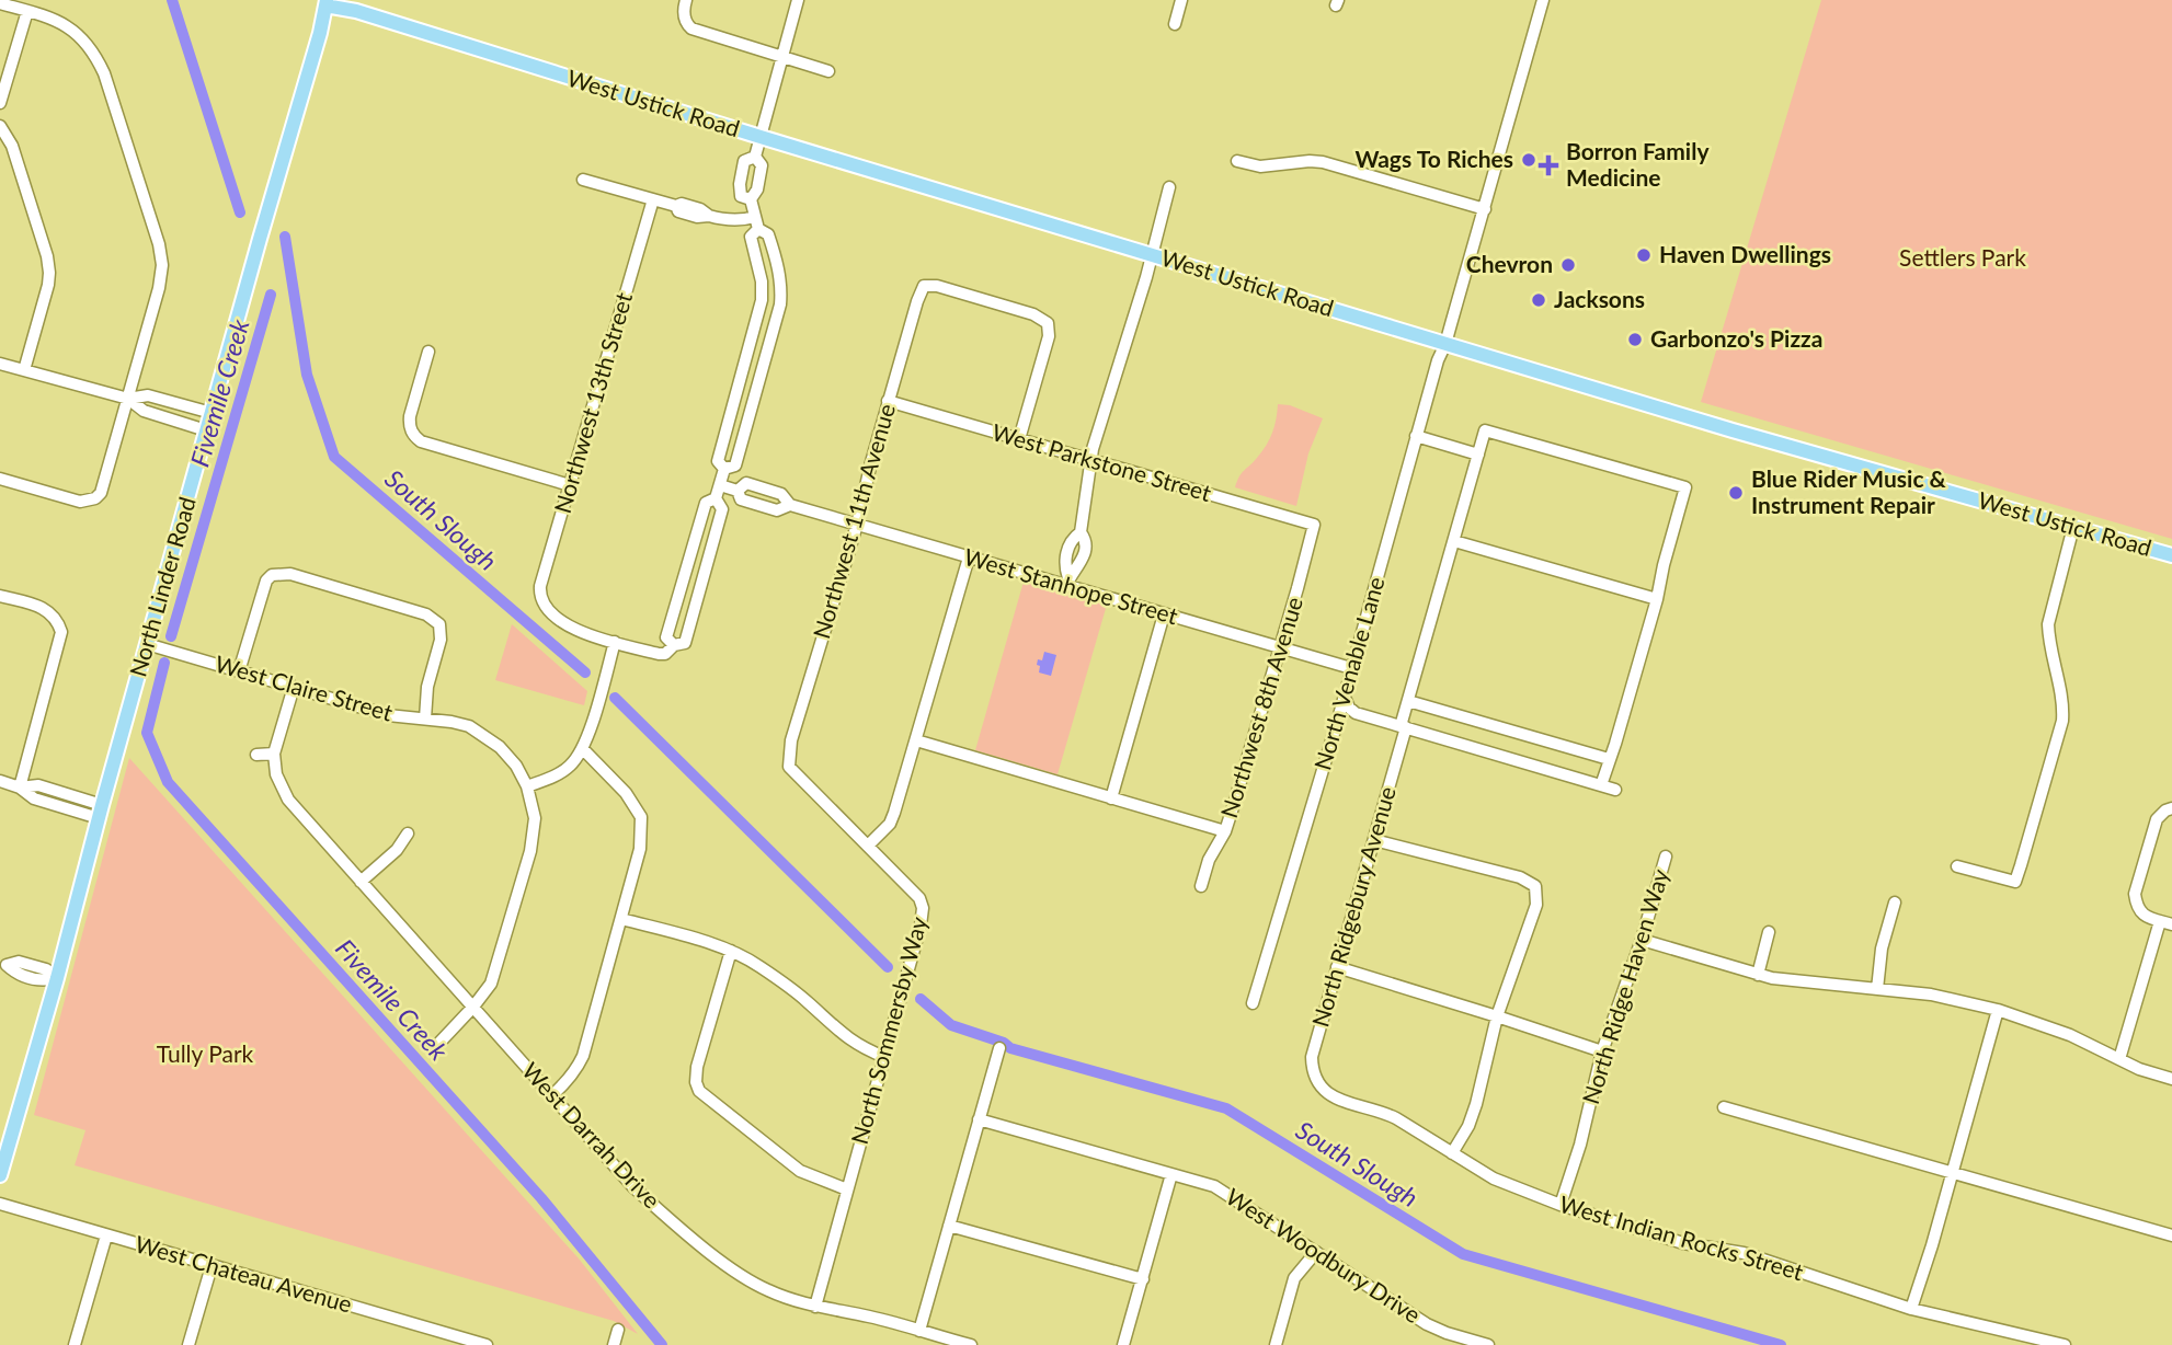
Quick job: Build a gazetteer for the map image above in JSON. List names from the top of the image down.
{
  "streets": {
    "main road": ["West Ustick Road", "North Linder Road"],
    "street": [
      "Northwest 13th Street",
      "West Parkstone Street",
      "Northwest 11th Avenue",
      "West Stanhope Street",
      "North Venable Lane",
      "West Claire Street",
      "Northwest 8th Avenue",
      "North Ridgebury Avenue",
      "North Ridge Haven Way",
      "North Sommersby Way",
      "West Darrah Drive",
      "West Indian Rocks Street",
      "West Woodbury Drive",
      "West Chateau Avenue"
    ]
  },
  "crossings": [
    ["West Ustick Road", "North Linder Road"],
    ["West Ustick Road", "North Venable Lane"],
    ["West Parkstone Street", "Northwest 11th Avenue"],
    ["West Parkstone Street", "Northwest 8th Avenue"],
    ["Northwest 11th Avenue", "West Stanhope Street"],
    ["Northwest 11th Avenue", "North Sommersby Way"],
    ["North Linder Road", "West Claire Street"],
    ["West Stanhope Street", "North Venable Lane"],
    ["West Stanhope Street", "Northwest 8th Avenue"],
    ["North Ridgebury Avenue", "West Indian Rocks Street"],
    ["North Ridge Haven Way", "West Indian Rocks Street"],
    ["North Sommersby Way", "West Darrah Drive"]
  ],
  "water": ["Fivemile Creek", "South Slough"],
  "parks": ["Settlers Park", "Tully Park"],
  "places": {
    "other": [
      "Wags To Riches",
      "Haven Dwellings",
      "Chevron",
      "Jacksons",
      "Garbonzo's Pizza",
      "Blue Rider Music & Instrument Repair"
    ],
    "health": ["Borron Family Medicine"]
  }
}
